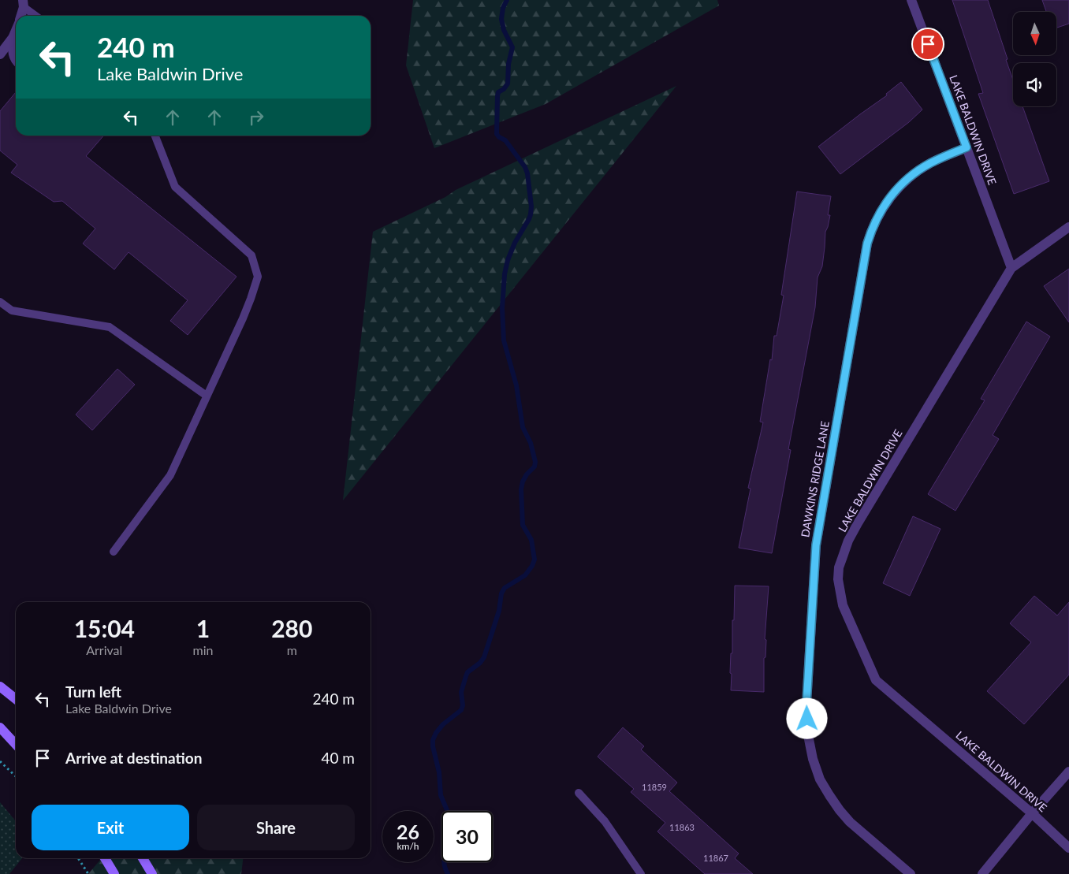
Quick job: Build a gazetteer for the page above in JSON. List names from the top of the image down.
{
  "streets": {
    "street": ["LAKE BALDWIN DRIVE", "DAWKINS RIDGE LANE"]
  },
  "crossings": [
    ["LAKE BALDWIN DRIVE", "DAWKINS RIDGE LANE"]
  ],
  "house_numbers": ["11859", "11863", "11867"],
  "north": "bottom",
  "page": {
    "turn": ["240 m", "Lake Baldwin Drive"],
    "eta": [
      "15:04",
      "Arrival",
      "1",
      "min",
      "280",
      "m"
    ],
    "list": [
      {
        "name": "Turn left",
        "note": "Lake Baldwin Drive",
        "value": "240 m"
      },
      {
        "name": "Arrive at destination",
        "value": "40 m"
      }
    ],
    "buttons": ["Exit", "Share"],
    "speed": "26 km/h",
    "limit": "30"
  }
}
